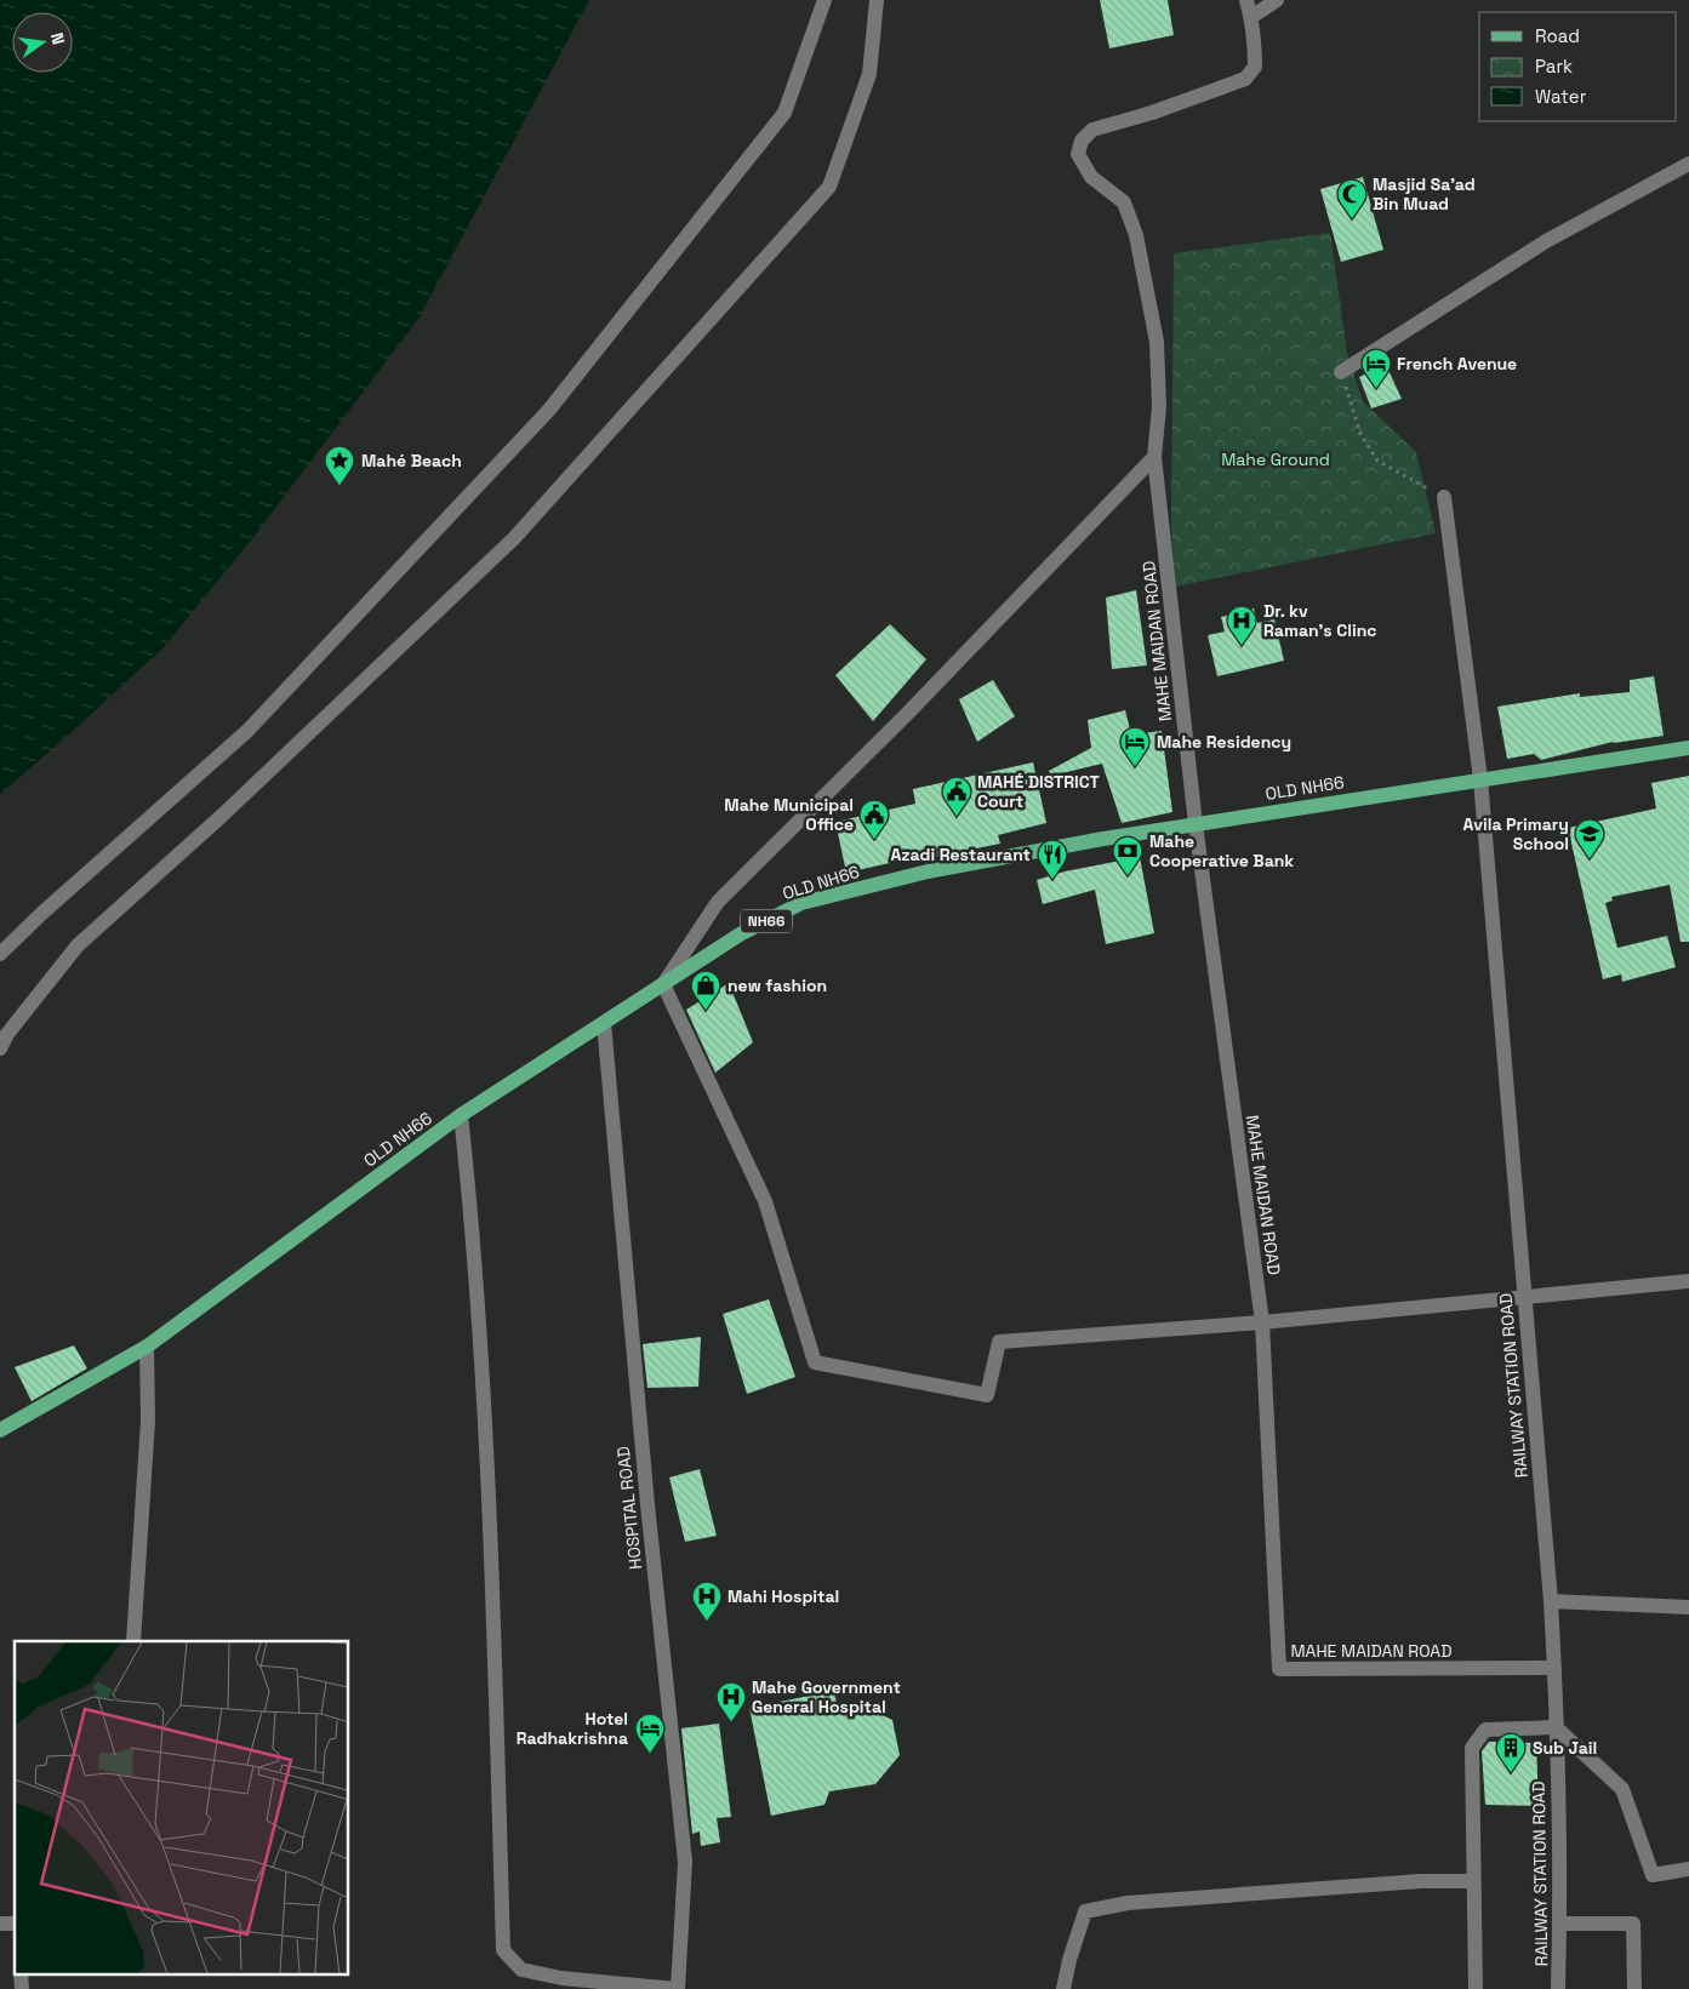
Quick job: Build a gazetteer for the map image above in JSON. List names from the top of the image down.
{
  "streets": {
    "main road": ["OLD NH66", "NH66"],
    "street": ["MAHE MAIDAN ROAD", "RAILWAY STATION ROAD", "HOSPITAL ROAD"]
  },
  "crossings": [
    ["MAHE MAIDAN ROAD", "OLD NH66"],
    ["MAHE MAIDAN ROAD", "RAILWAY STATION ROAD"],
    ["OLD NH66", "RAILWAY STATION ROAD"],
    ["OLD NH66", "HOSPITAL ROAD"]
  ],
  "parks": ["Mahe Ground"],
  "places": {
    "mosque": ["Masjid Sa'ad Bin Muad"],
    "hotel": ["French Avenue", "Mahe Residency", "Hotel Radhakrishna"],
    "place": ["Mahé Beach"],
    "hospital": ["Dr. kv Raman's Clinc", "Mahi Hospital", "Mahe Government General Hospital"],
    "public building": ["MAHÉ DISTRICT Court", "Mahe Municipal Office"],
    "school or university": ["Avila Primary School"],
    "bank": ["Mahe Cooperative Bank"],
    "restaurant": ["Azadi Restaurant"],
    "shop": ["new fashion"],
    "building": ["Sub Jail"]
  },
  "legend": ["Road", "Park", "Water"],
  "north": "right"
}
